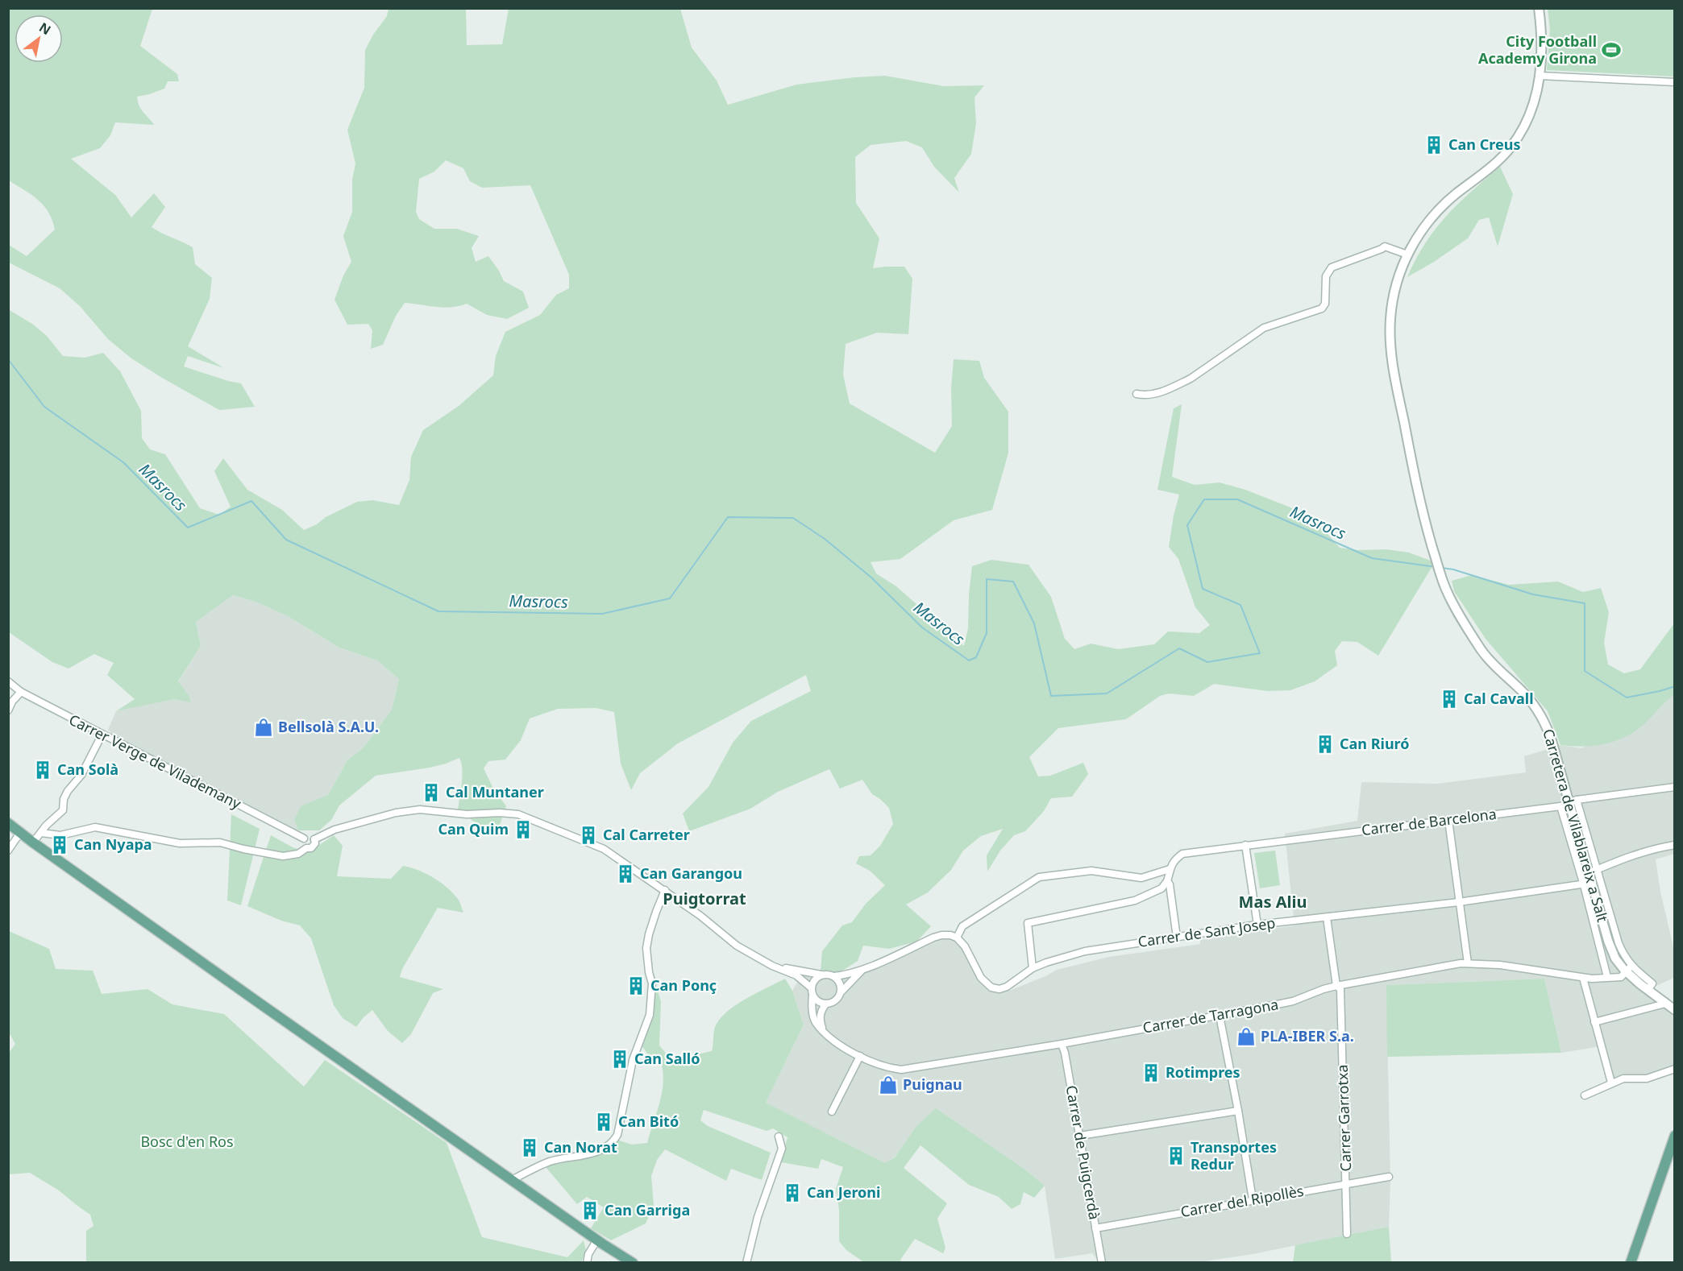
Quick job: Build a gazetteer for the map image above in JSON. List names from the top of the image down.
{
  "streets": {
    "street": [
      "Carrer Verge de Vilademany",
      "Carrer de Barcelona",
      "Carretera de Vilablareix a Salt",
      "Carrer de Sant Josep",
      "Carrer de Tarragona",
      "Carrer Garrotxa",
      "Carrer de Puigcerdà",
      "Carrer del Ripollès"
    ]
  },
  "crossings": [
    ["Carrer de Barcelona", "Carretera de Vilablareix a Salt"],
    ["Carretera de Vilablareix a Salt", "Carrer de Sant Josep"],
    ["Carretera de Vilablareix a Salt", "Carrer de Tarragona"],
    ["Carrer de Sant Josep", "Carrer Garrotxa"],
    ["Carrer de Tarragona", "Carrer Garrotxa"],
    ["Carrer de Tarragona", "Carrer de Puigcerdà"],
    ["Carrer Garrotxa", "Carrer del Ripollès"],
    ["Carrer de Puigcerdà", "Carrer del Ripollès"]
  ],
  "districts": ["Puigtorrat", "Mas Aliu"],
  "water": ["Masrocs"],
  "parks": ["Bosc d'en Ros"],
  "places": {
    "sports": ["City Football Academy Girona"],
    "building": [
      "Can Creus",
      "Cal Cavall",
      "Can Riuró",
      "Can Solà",
      "Cal Muntaner",
      "Can Quim",
      "Cal Carreter",
      "Can Nyapa",
      "Can Garangou",
      "Can Ponç",
      "Can Salló",
      "Rotimpres",
      "Can Bitó",
      "Can Norat",
      "Transportes Redur",
      "Can Jeroni",
      "Can Garriga"
    ],
    "shop": ["Bellsolà S.A.U.", "PLA-IBER S.a.", "Puignau"]
  },
  "north": "top right"
}
